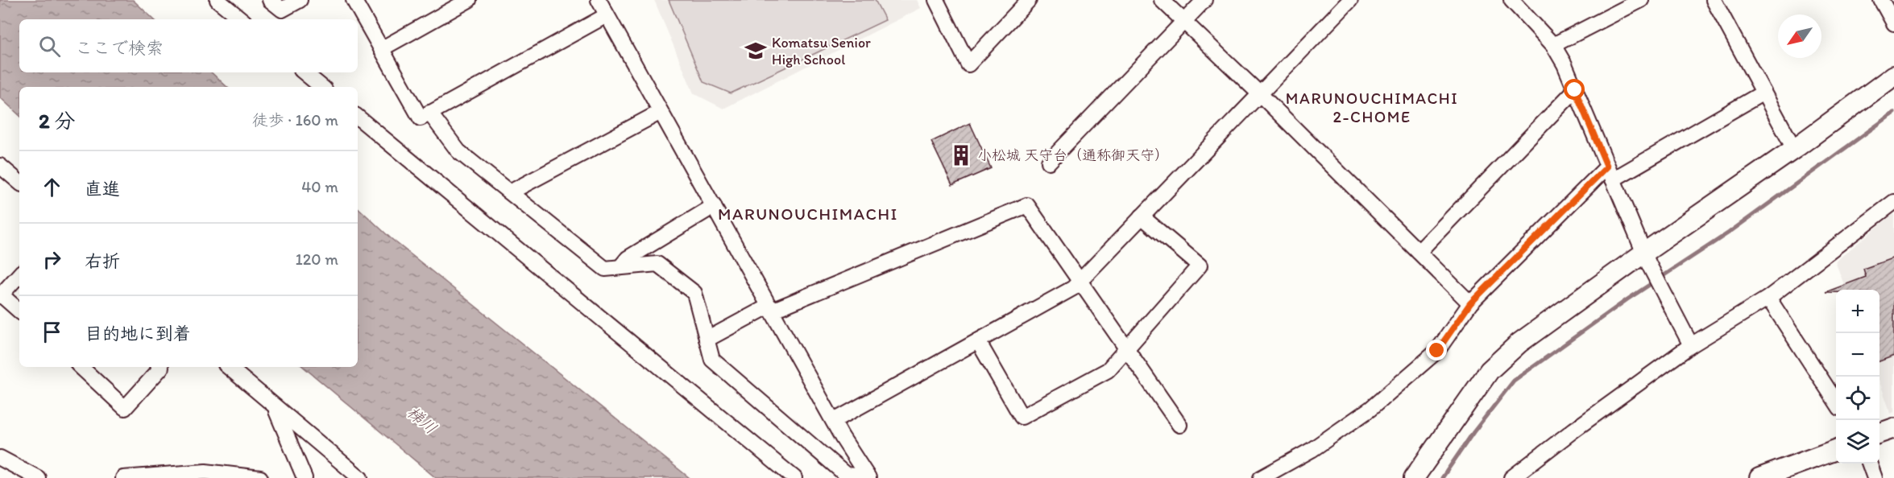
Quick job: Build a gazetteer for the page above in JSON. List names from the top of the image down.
{
  "districts": ["MARUNOUCHIMACHI 2-CHOME", "MARUNOUCHIMACHI"],
  "water": ["梯川"],
  "places": {
    "school or university": ["Komatsu Senior High School"],
    "building": ["小松城 天守台（通称御天守）"]
  },
  "north": "bottom left",
  "page": {
    "search": "ここで検索",
    "heading": ["2 分", "徒歩 · 160 m"],
    "list": [
      ["直進", "40 m"],
      ["右折", "120 m"],
      "目的地に到着"
    ],
    "map_buttons": ["+", "−"]
  }
}
